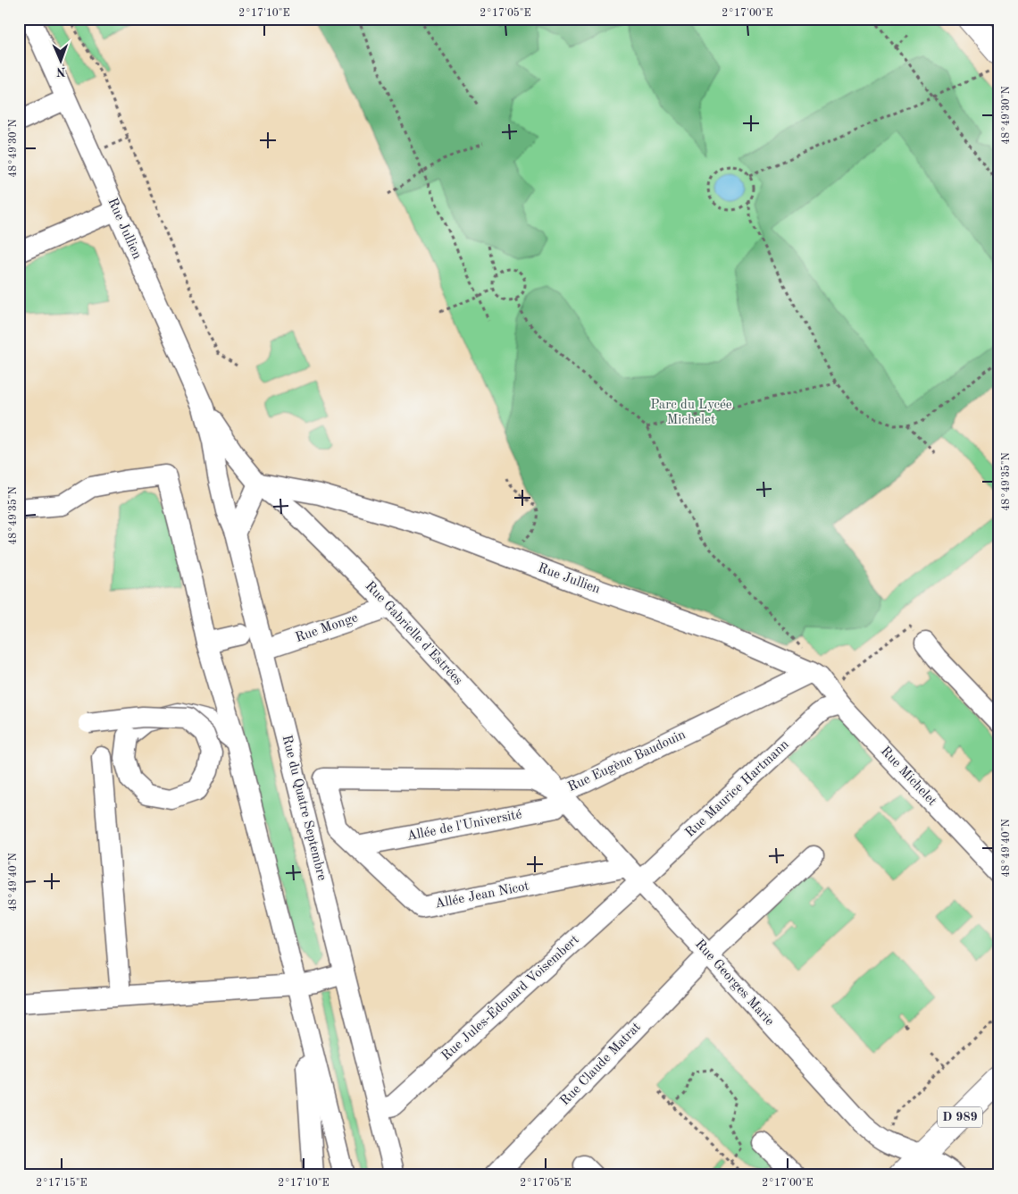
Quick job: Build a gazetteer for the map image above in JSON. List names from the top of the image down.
{
  "streets": {
    "main road": ["D 989"],
    "street": [
      "Rue Jullien",
      "Rue Monge",
      "Rue Gabrielle d'Estrées",
      "Rue Eugène Baudouin",
      "Rue Michelet",
      "Rue Maurice Hartmann",
      "Rue du Quatre Septembre",
      "Allée de l'Université",
      "Allée Jean Nicot",
      "Rue Georges Marie",
      "Rue Jules-Édouard Voisembert",
      "Rue Claude Matrat"
    ]
  },
  "crossings": [
    ["Rue Jullien", "Rue Gabrielle d'Estrées"],
    ["Rue Jullien", "Rue Eugène Baudouin"],
    ["Rue Jullien", "Rue Michelet"],
    ["Rue Jullien", "Rue Maurice Hartmann"],
    ["Rue Jullien", "Rue du Quatre Septembre"],
    ["Rue Monge", "Rue Gabrielle d'Estrées"],
    ["Rue Monge", "Rue du Quatre Septembre"],
    ["Rue Gabrielle d'Estrées", "Rue Eugène Baudouin"],
    ["Rue Gabrielle d'Estrées", "Allée de l'Université"],
    ["Rue Gabrielle d'Estrées", "Rue Georges Marie"],
    ["Rue Eugène Baudouin", "Rue Michelet"],
    ["Rue Eugène Baudouin", "Rue Maurice Hartmann"],
    ["Rue Eugène Baudouin", "Allée de l'Université"],
    ["Rue Eugène Baudouin", "Allée Jean Nicot"],
    ["Rue Eugène Baudouin", "Rue Georges Marie"],
    ["Rue Michelet", "Rue Maurice Hartmann"],
    ["Rue Maurice Hartmann", "Allée Jean Nicot"],
    ["Rue Maurice Hartmann", "Rue Georges Marie"],
    ["Rue Maurice Hartmann", "Rue Jules-Édouard Voisembert"],
    ["Rue du Quatre Septembre", "Rue Jules-Édouard Voisembert"],
    ["Allée de l'Université", "Allée Jean Nicot"],
    ["Allée de l'Université", "Rue Georges Marie"],
    ["Allée Jean Nicot", "Rue Georges Marie"],
    ["Allée Jean Nicot", "Rue Jules-Édouard Voisembert"],
    ["Rue Georges Marie", "Rue Jules-Édouard Voisembert"],
    ["Rue Georges Marie", "Rue Claude Matrat"],
    ["Rue Georges Marie", "D 989"]
  ],
  "parks": ["Parc du Lycée Michelet"],
  "north": "bottom",
  "coordinates": [
    "2°17'10\"E",
    "2°17'05\"E",
    "2°17'00\"E",
    "48°49'30\"N",
    "48°49'35\"N",
    "48°49'40\"N",
    "2°17'15\"E"
  ]
}
